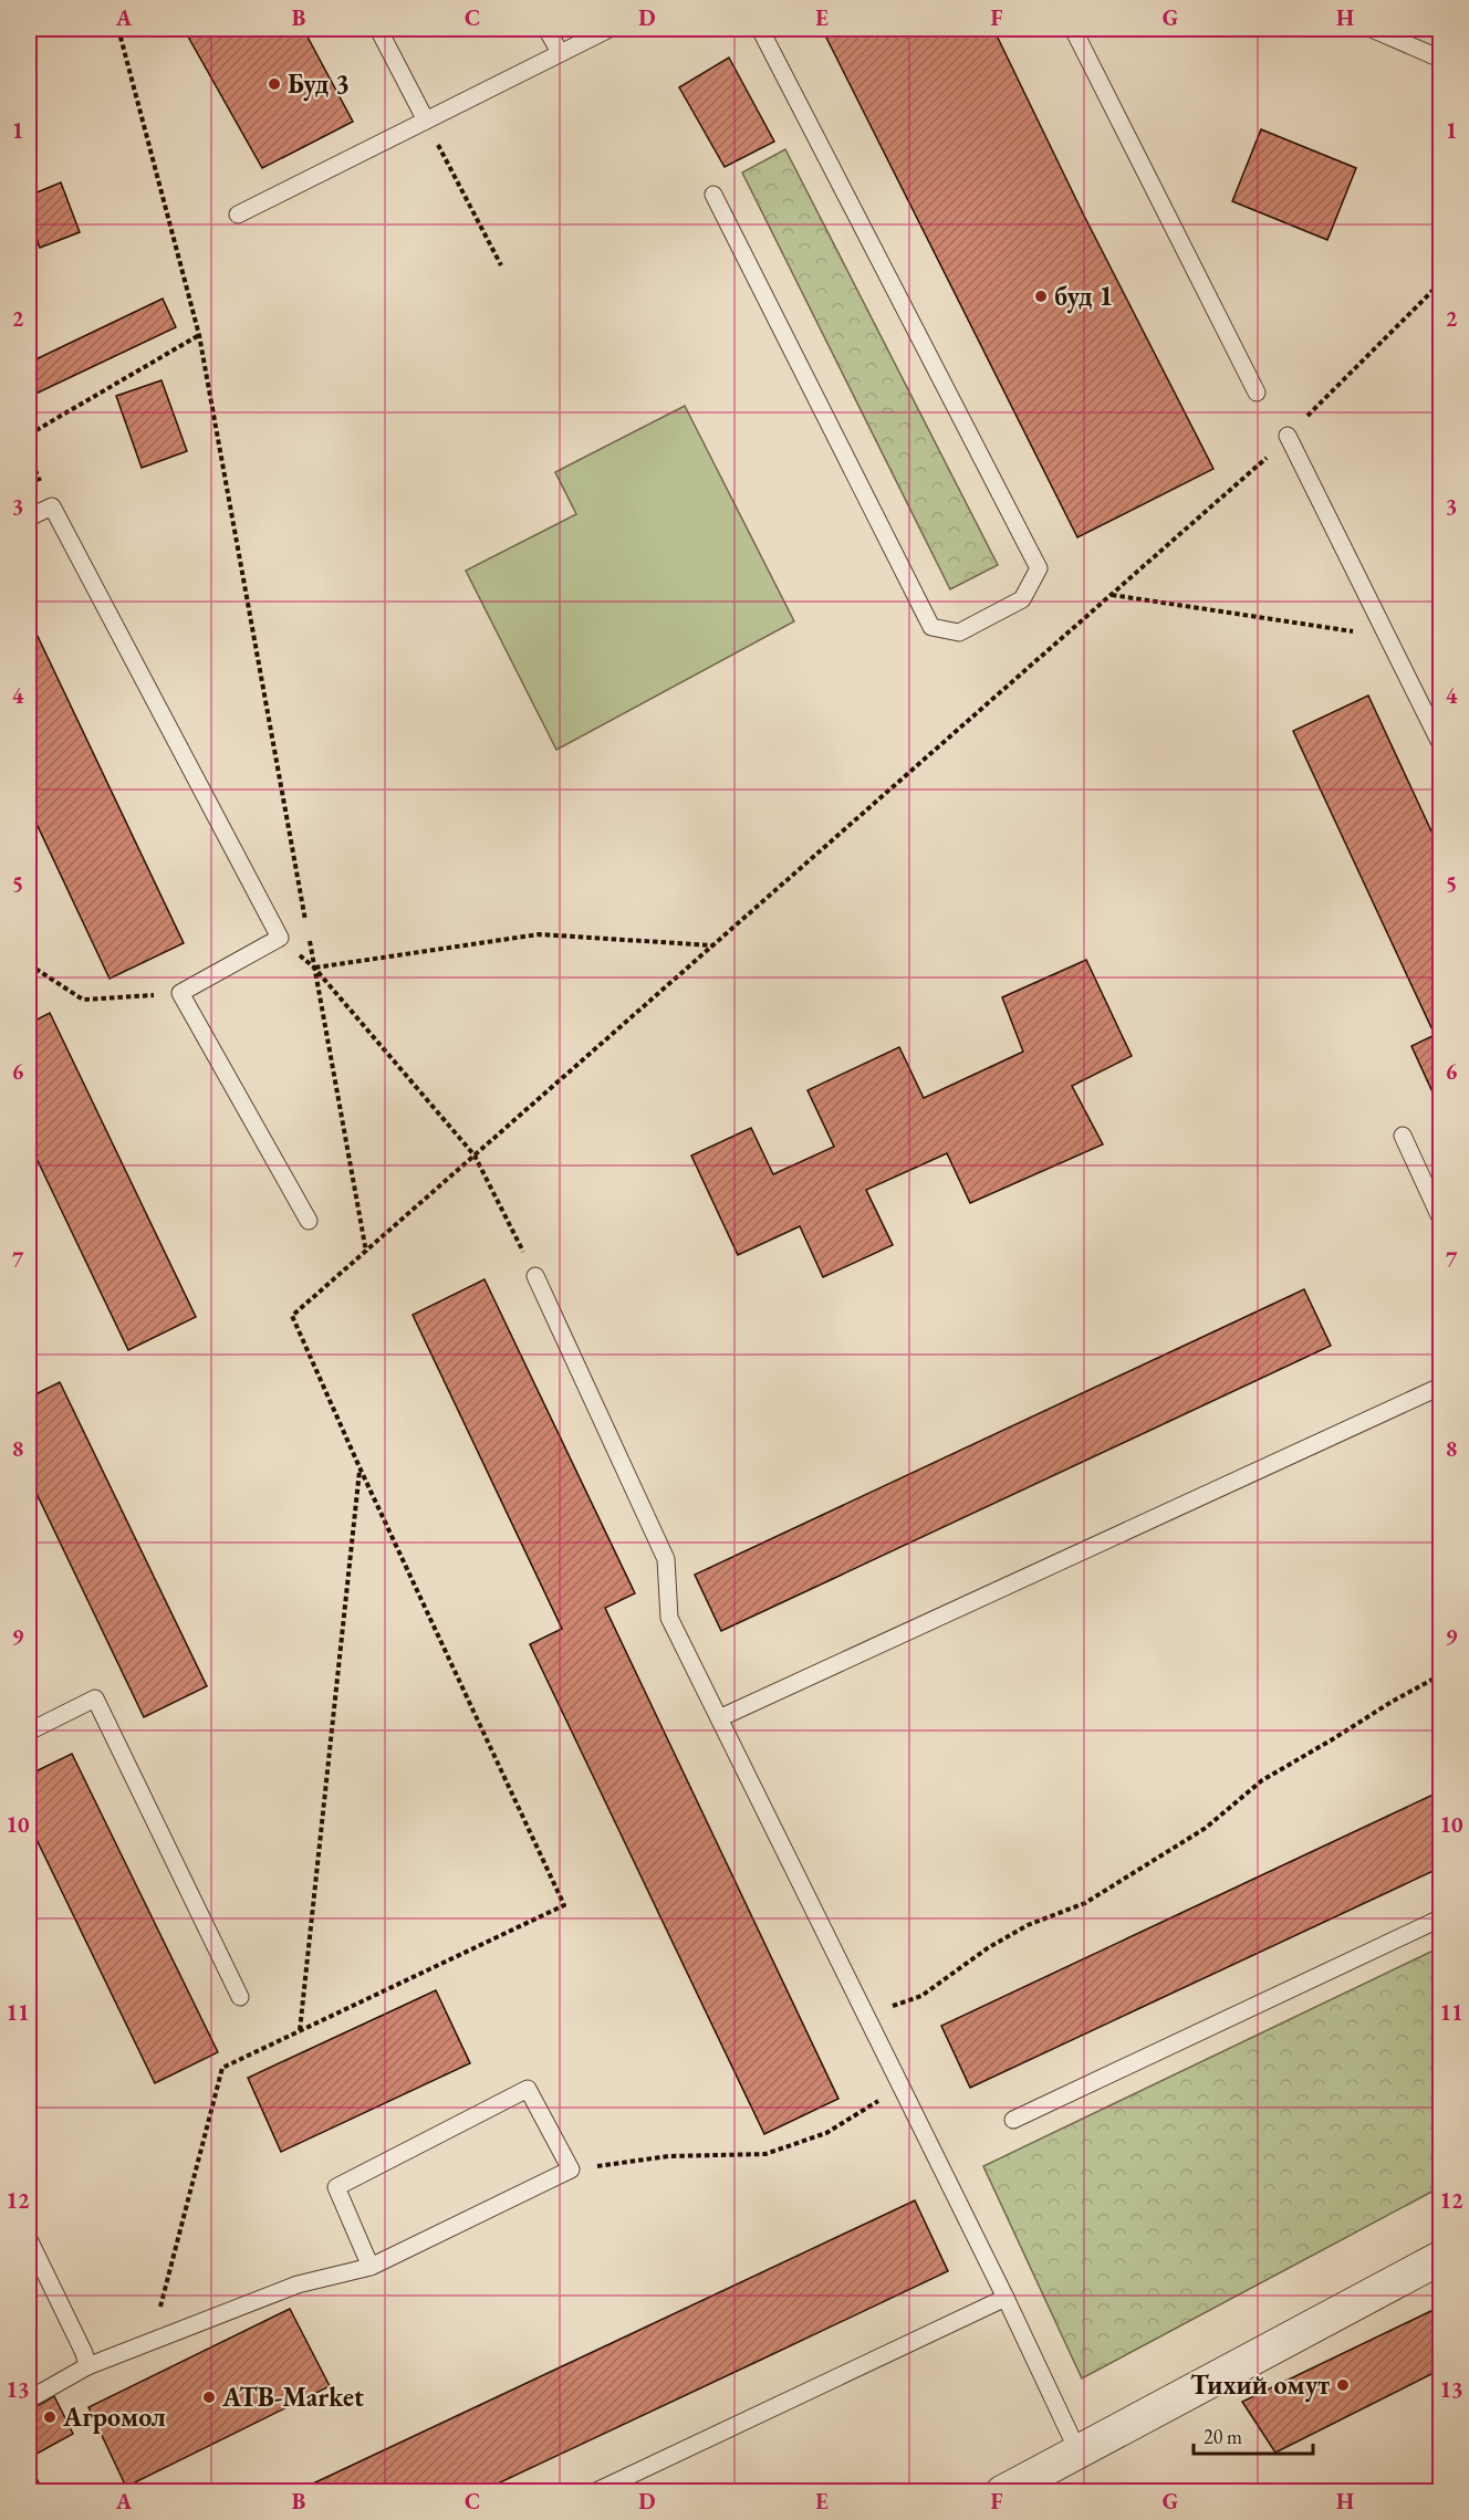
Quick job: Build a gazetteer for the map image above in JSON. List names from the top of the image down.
{
  "places": [
    "Буд 3",
    "буд 1",
    "Тихий омут",
    "ATB-Market",
    "Агромол"
  ],
  "scale_bar": "20 m",
  "grid": {
    "columns": [
      "A",
      "B",
      "C",
      "D",
      "E",
      "F",
      "G",
      "H"
    ],
    "rows": [
      "1",
      "2",
      "3",
      "4",
      "5",
      "6",
      "7",
      "8",
      "9",
      "10",
      "11",
      "12",
      "13"
    ]
  }
}
